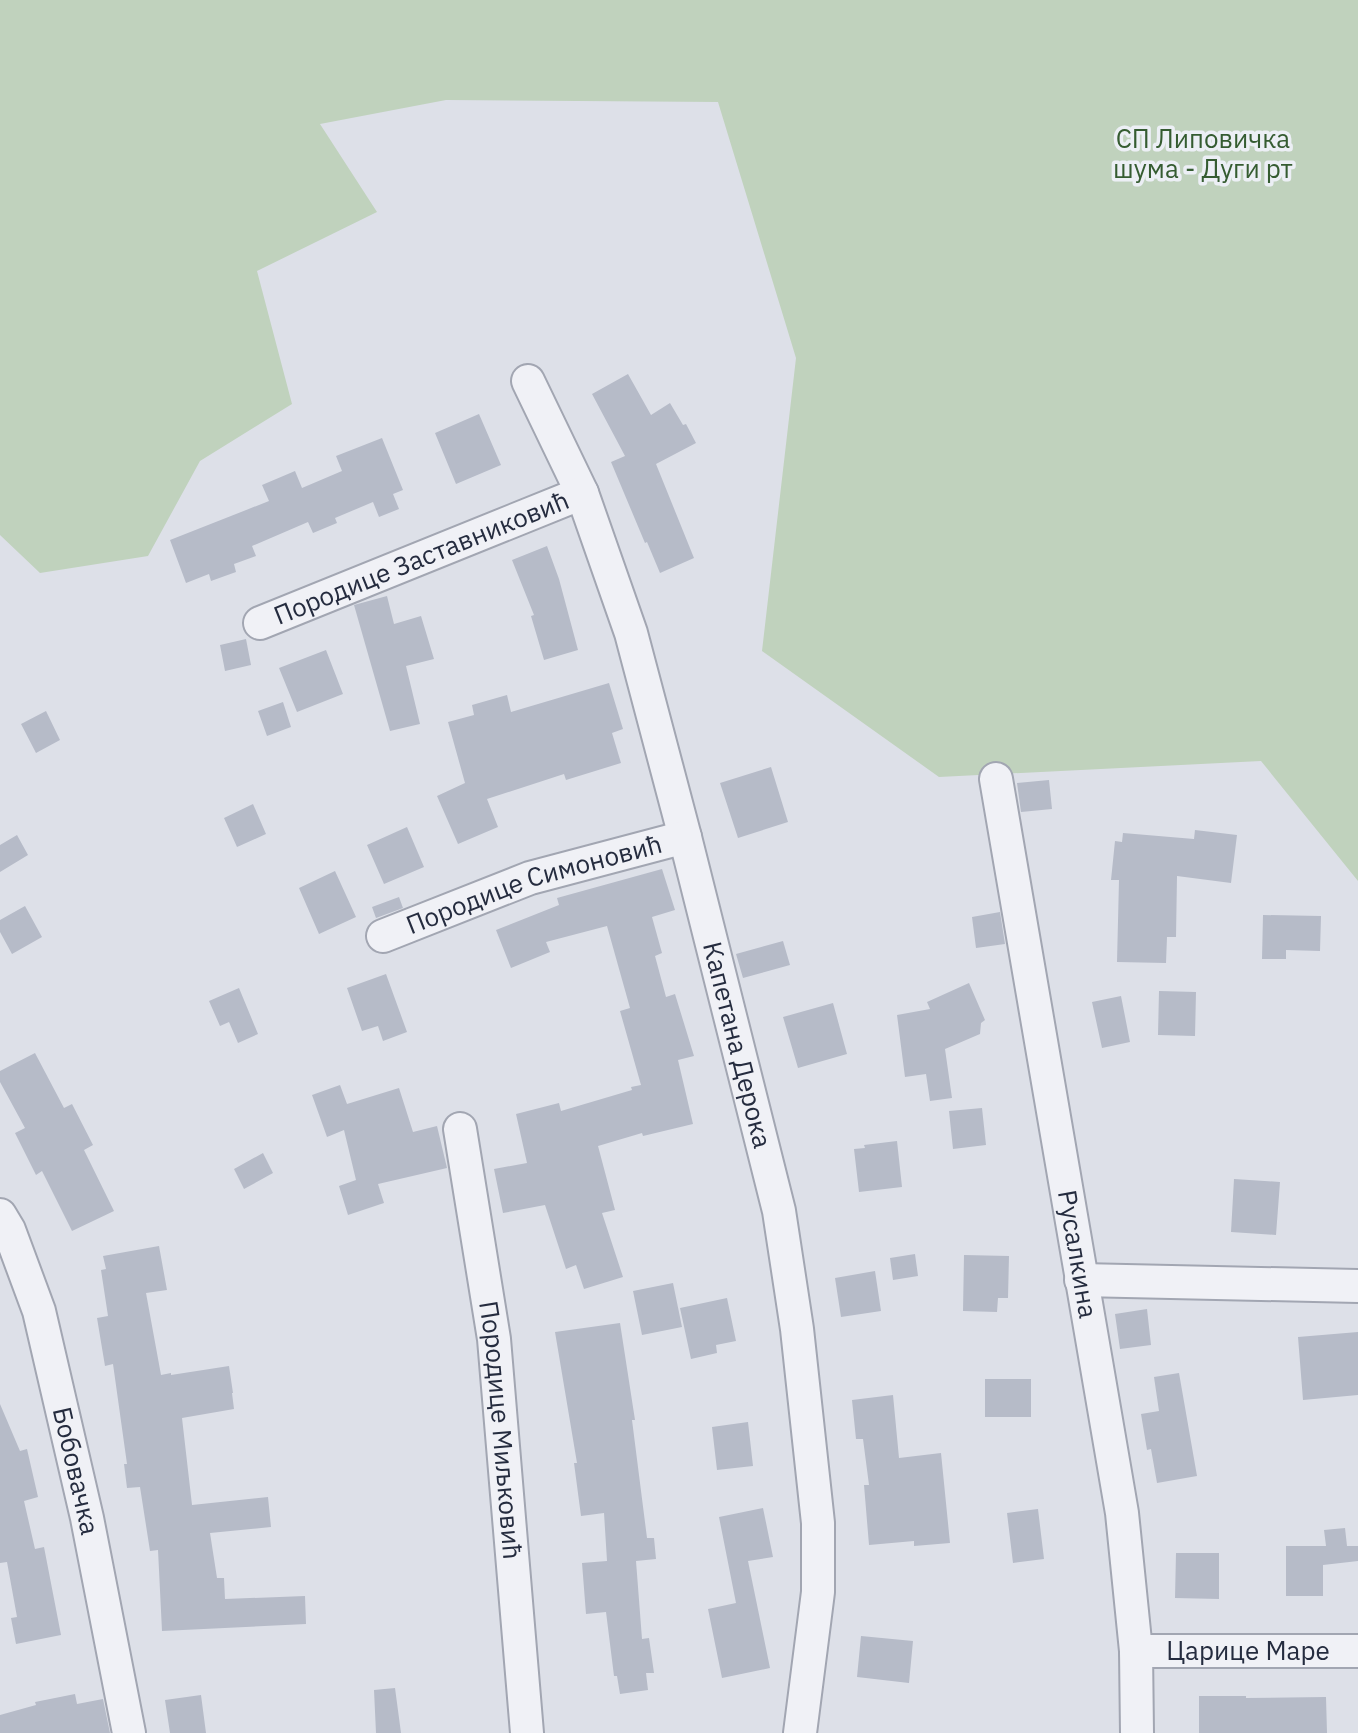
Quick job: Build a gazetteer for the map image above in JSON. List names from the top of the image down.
{
  "streets": {
    "street": [
      "Породице Заставниковић",
      "Породице Симоновић",
      "Капетана Дерока",
      "Русалкина",
      "Породице Миљковић",
      "Бобовачка",
      "Царице Маре"
    ]
  },
  "crossings": [
    ["Породице Заставниковић", "Капетана Дерока"],
    ["Породице Симоновић", "Капетана Дерока"],
    ["Русалкина", "Царице Маре"]
  ],
  "parks": ["СП Липовичка шума - Дуги рт"]
}
